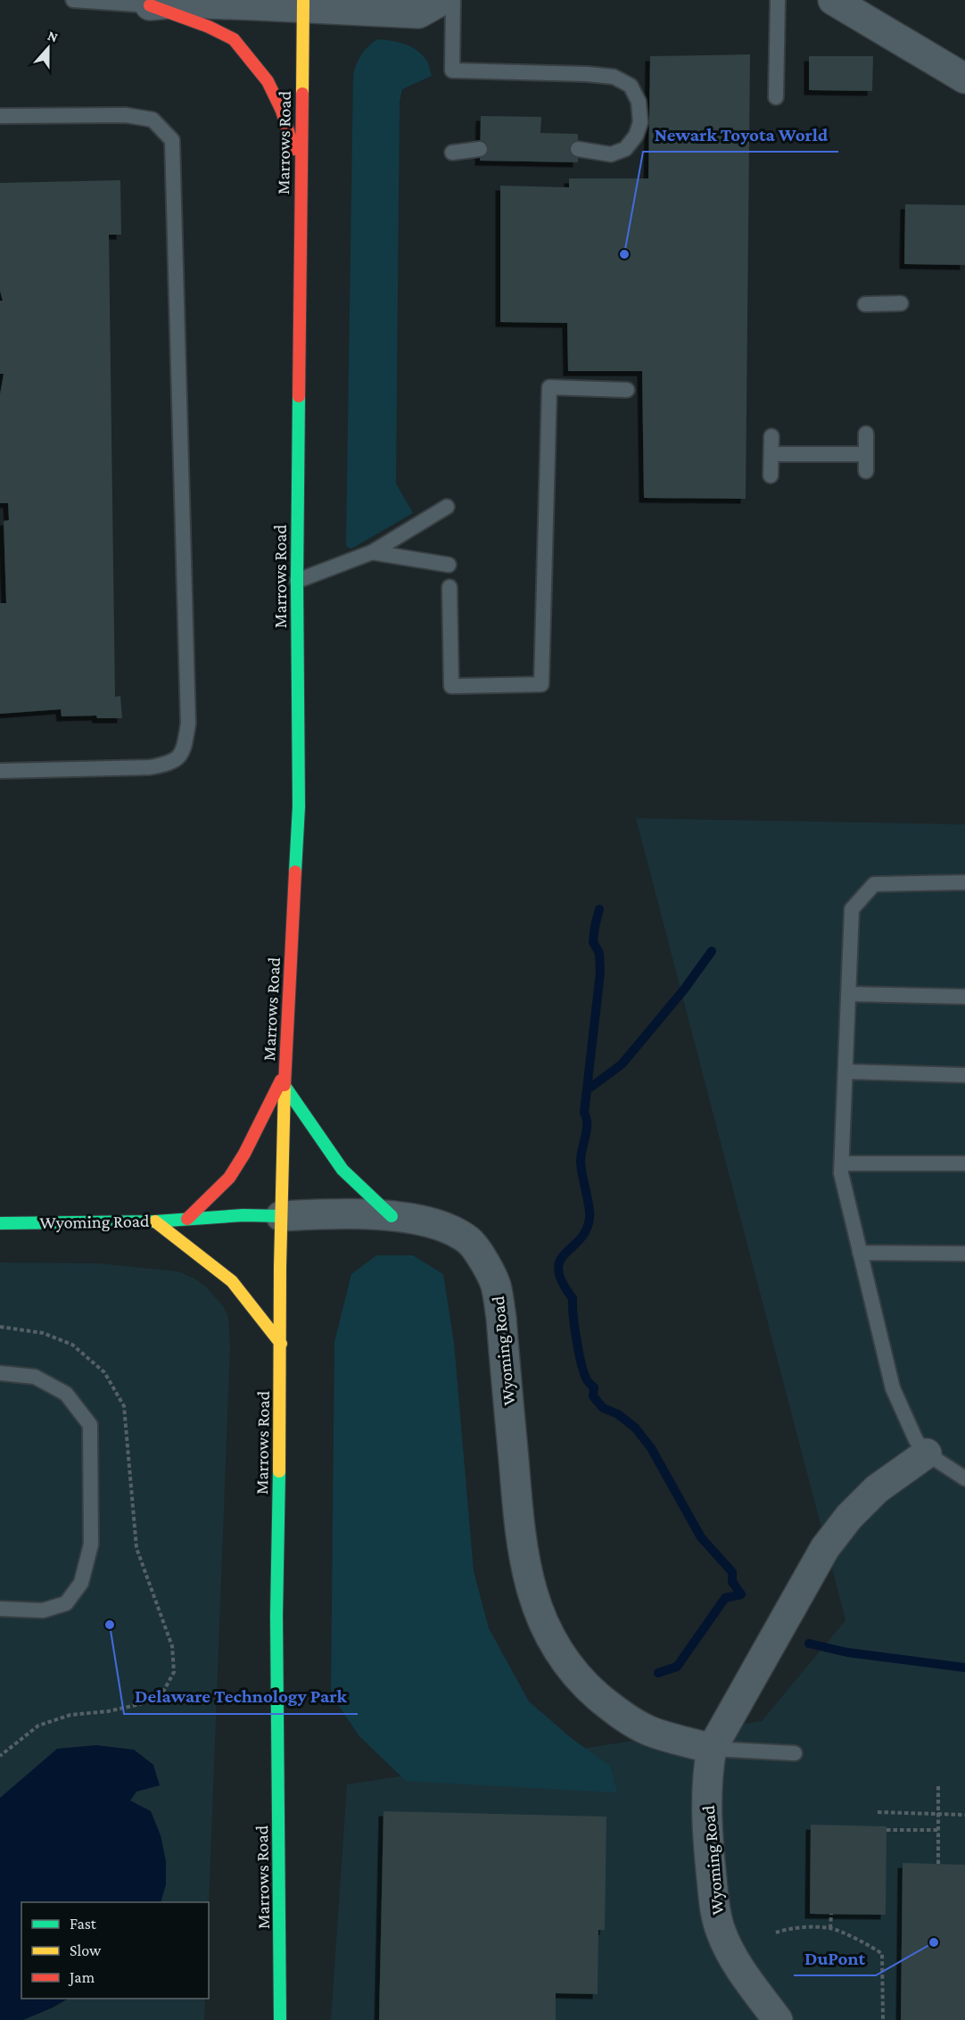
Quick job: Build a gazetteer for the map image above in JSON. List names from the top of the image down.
{
  "streets": {
    "street": ["Marrows Road", "Wyoming Road"]
  },
  "crossings": [
    ["Marrows Road", "Wyoming Road"]
  ],
  "places": ["Newark Toyota World", "Delaware Technology Park", "DuPont"],
  "legend": ["Fast", "Slow", "Jam"],
  "north": "top"
}
